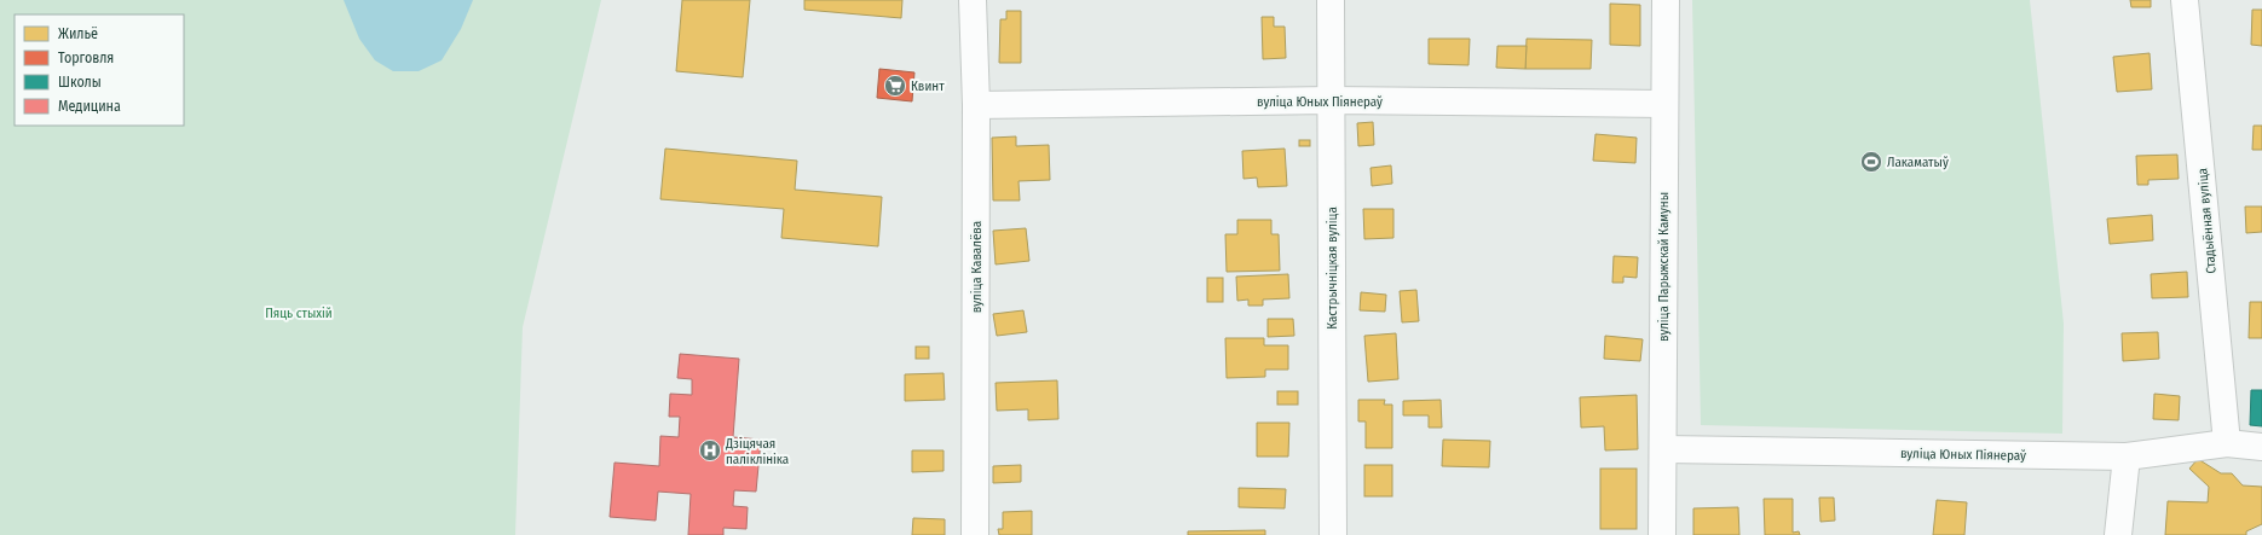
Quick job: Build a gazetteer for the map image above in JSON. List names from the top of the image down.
{
  "streets": {
    "street": [
      "вуліца Юных Піянераў",
      "Стадыённая вуліца",
      "вуліца Кавалёва",
      "вуліца Парыжскай Камуны",
      "Кастрычніцкая вуліца"
    ]
  },
  "crossings": [
    ["вуліца Юных Піянераў", "Стадыённая вуліца"],
    ["вуліца Юных Піянераў", "вуліца Кавалёва"],
    ["вуліца Юных Піянераў", "вуліца Парыжскай Камуны"],
    ["вуліца Юных Піянераў", "Кастрычніцкая вуліца"]
  ],
  "parks": ["Пяць стыхій"],
  "places": {
    "supermarket": ["Квинт"],
    "sports": ["Лакаматыў"],
    "hospital": ["Дзіцячая паліклініка"]
  },
  "legend": [
    "Жильё",
    "Торговля",
    "Школы",
    "Медицина"
  ]
}
